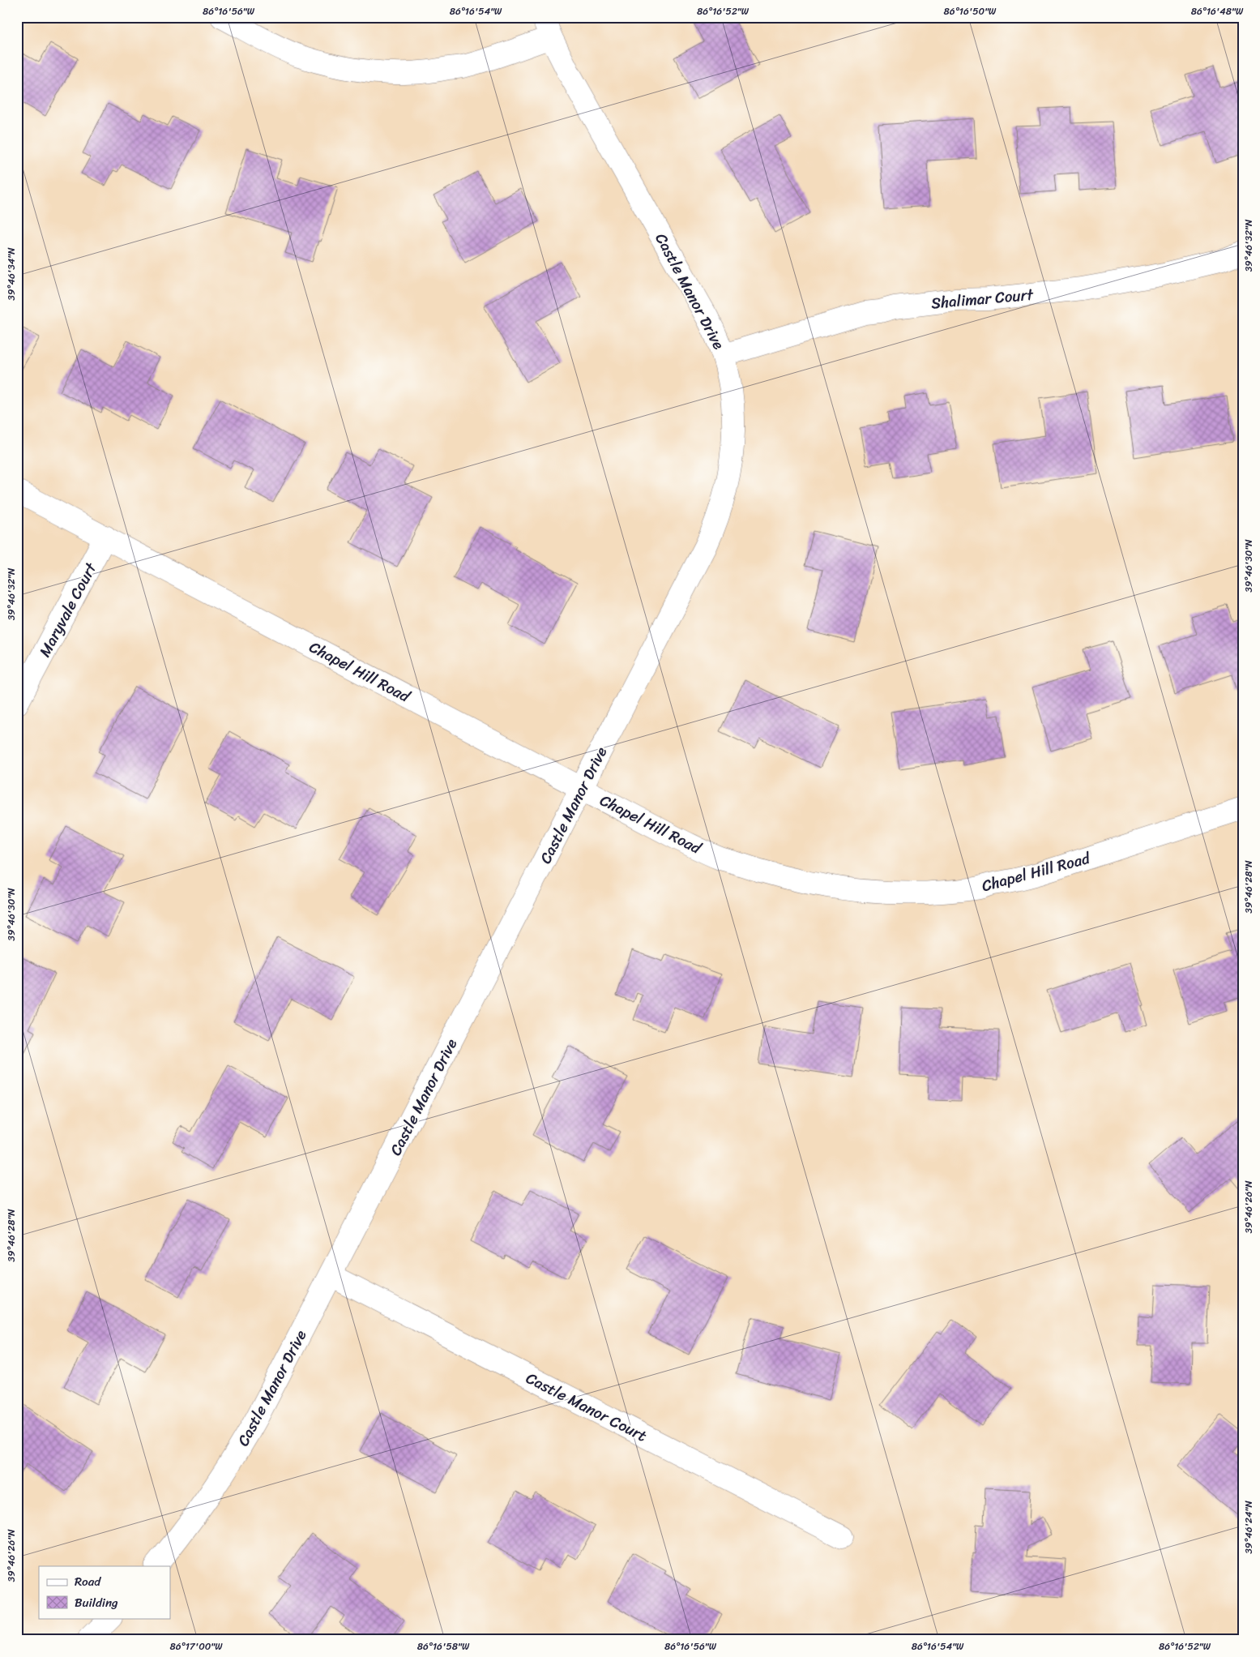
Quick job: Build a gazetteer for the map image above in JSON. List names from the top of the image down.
{
  "streets": {
    "street": [
      "Castle Manor Drive",
      "Shalimar Court",
      "Maryvale Court",
      "Chapel Hill Road",
      "Castle Manor Court"
    ]
  },
  "crossings": [
    ["Castle Manor Drive", "Shalimar Court"],
    ["Castle Manor Drive", "Chapel Hill Road"],
    ["Castle Manor Drive", "Castle Manor Court"],
    ["Maryvale Court", "Chapel Hill Road"]
  ],
  "legend": ["Road", "Building"],
  "coordinates": [
    "86°16'56\"W",
    "86°16'54\"W",
    "86°16'52\"W",
    "86°16'50\"W",
    "86°16'48\"W",
    "39°46'32\"N",
    "39°46'34\"N",
    "39°46'30\"N",
    "39°46'28\"N",
    "39°46'26\"N",
    "39°46'24\"N",
    "86°17'00\"W",
    "86°16'58\"W"
  ]
}
